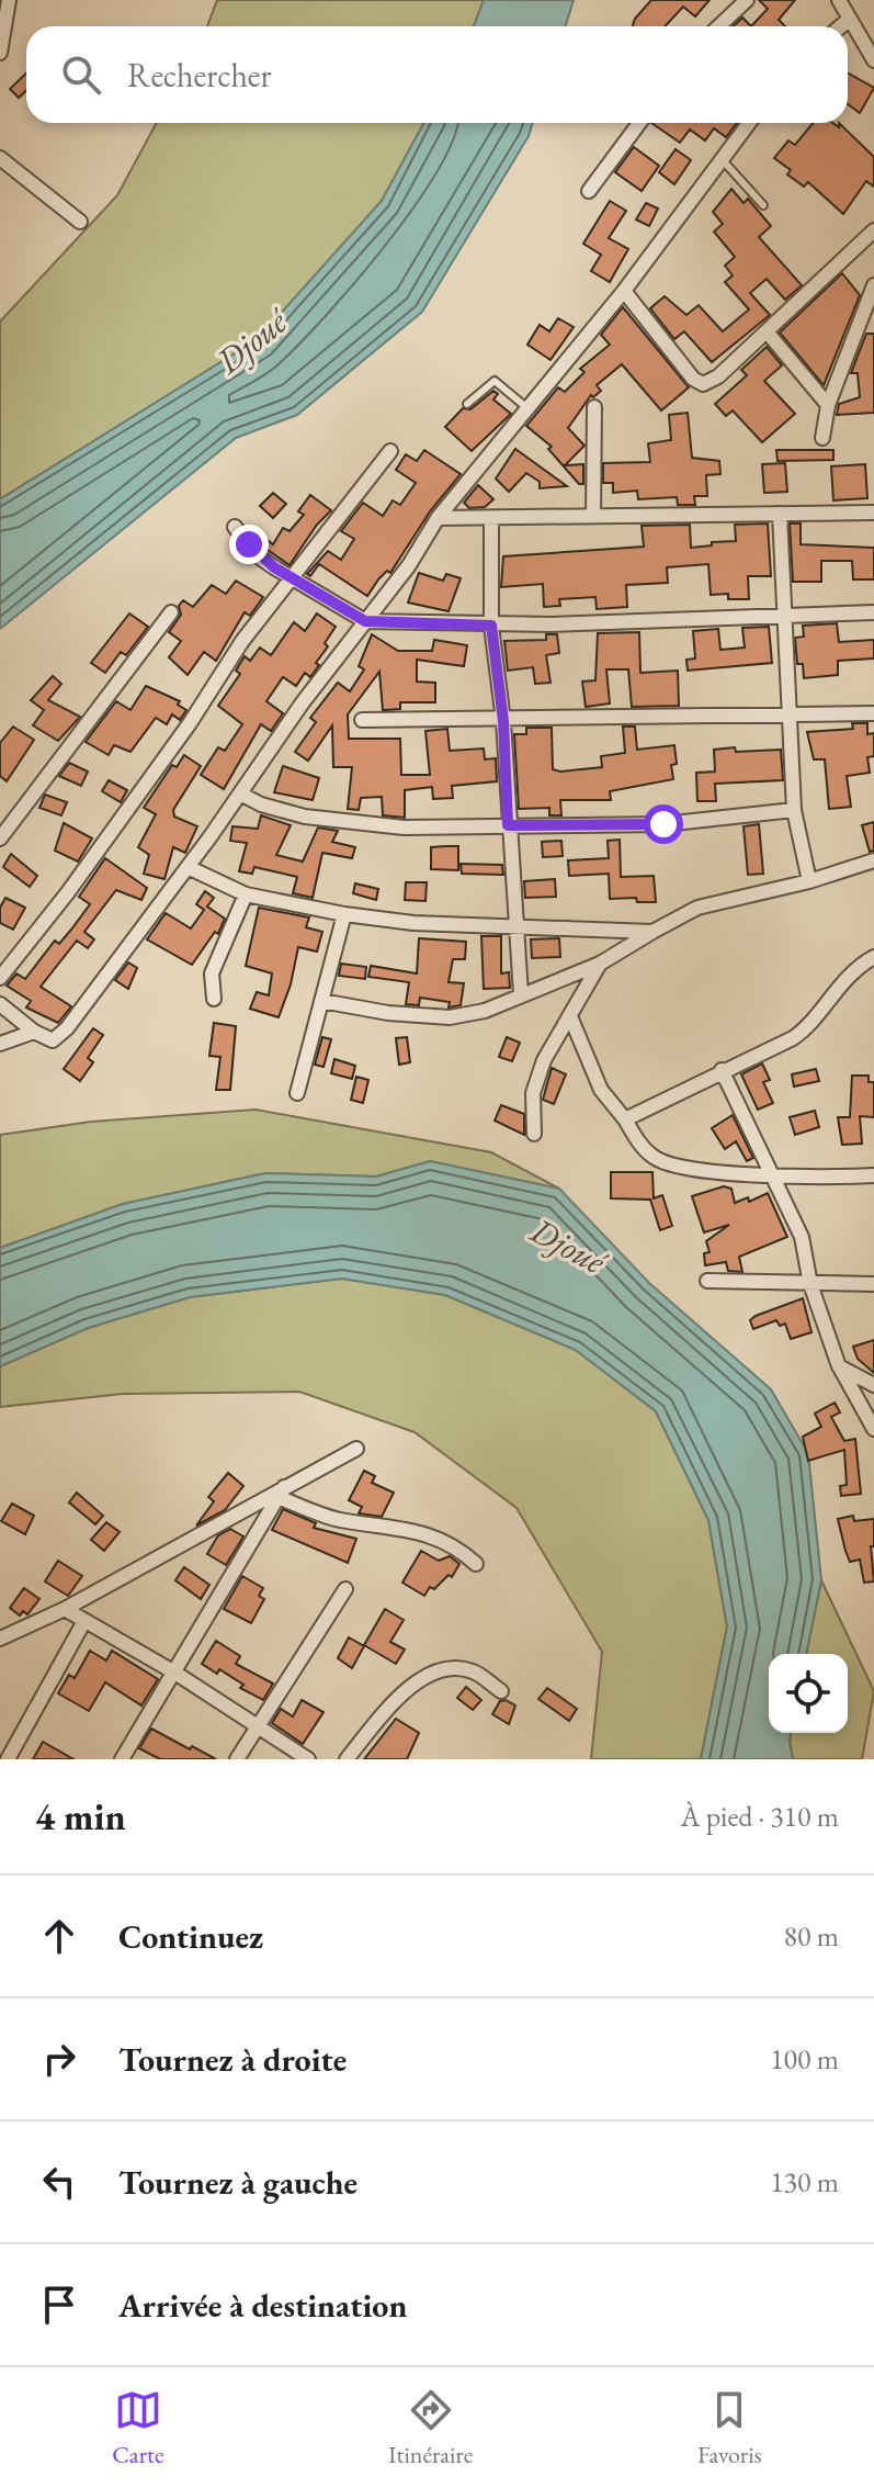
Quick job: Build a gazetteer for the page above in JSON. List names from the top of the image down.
{
  "water": ["Djoué"],
  "page": {
    "search": "Rechercher",
    "heading": ["4 min", "À pied · 310 m"],
    "list": [
      ["Continuez", "80 m"],
      ["Tournez à droite", "100 m"],
      ["Tournez à gauche", "130 m"],
      "Arrivée à destination"
    ],
    "nav": ["Carte", "Itinéraire", "Favoris"]
  }
}
